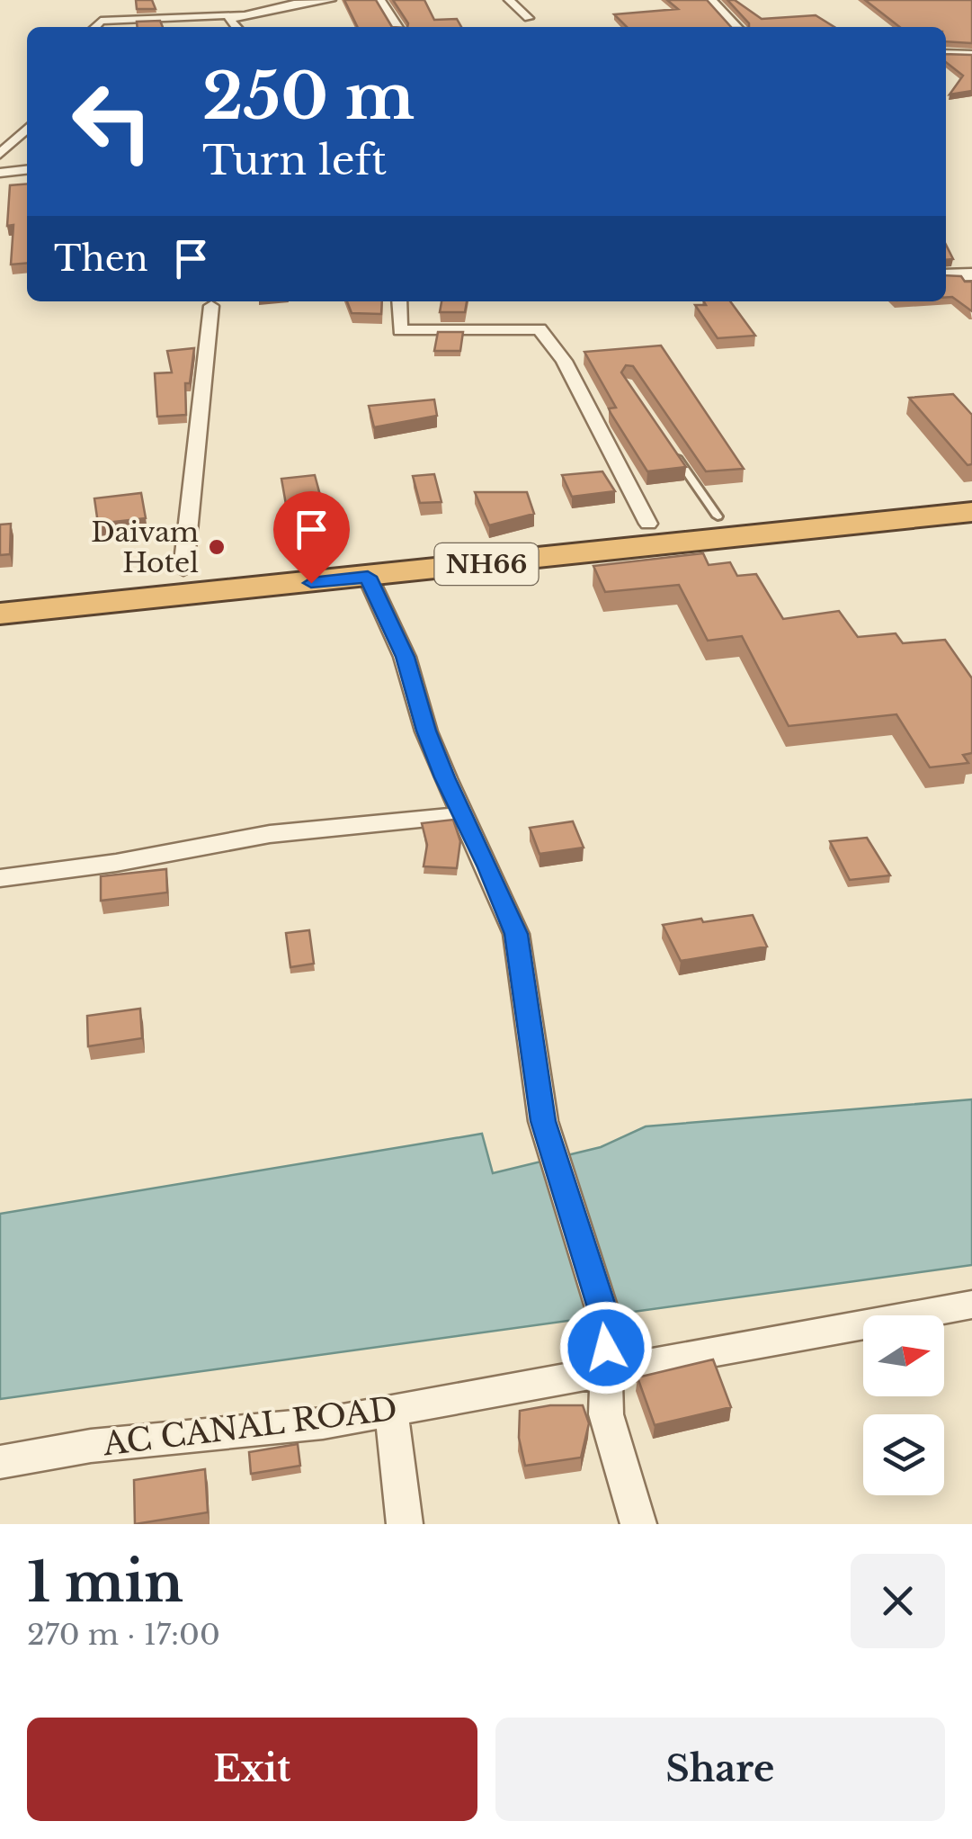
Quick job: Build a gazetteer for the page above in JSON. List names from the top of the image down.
{
  "streets": {
    "highway": ["NH66"],
    "street": ["AC CANAL ROAD"]
  },
  "places": ["Daivam Hotel"],
  "north": "right",
  "page": {
    "turn": ["250 m", "Turn left"],
    "then": "Then",
    "heading": ["1 min", "270 m · 17:00"],
    "buttons": ["Exit", "Share"]
  }
}
